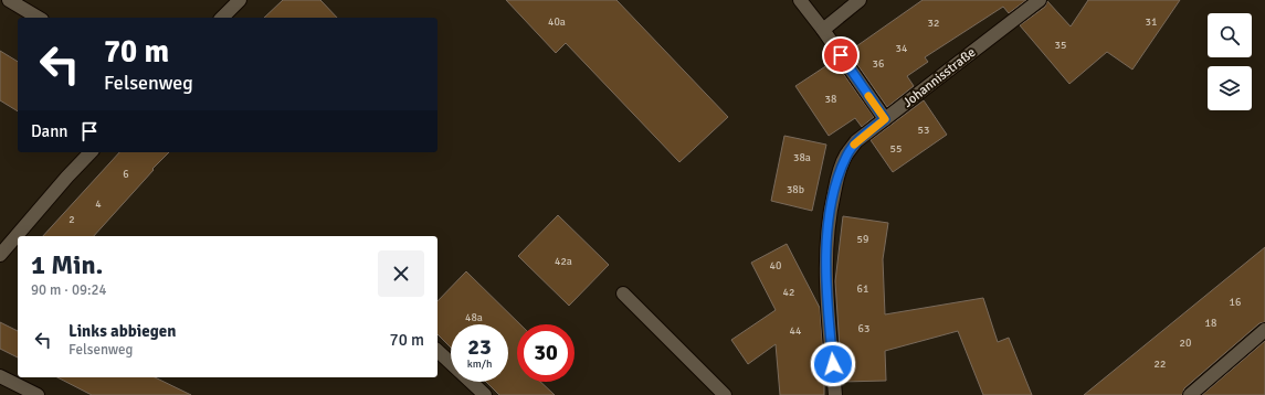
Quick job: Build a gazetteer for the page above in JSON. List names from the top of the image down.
{
  "streets": {
    "street": ["Johannisstraße"]
  },
  "house_numbers": [
    "40a",
    "31",
    "32",
    "35",
    "34",
    "36",
    "38",
    "53",
    "55",
    "38a",
    "6",
    "38b",
    "4",
    "2",
    "59",
    "42a",
    "40",
    "61",
    "42",
    "16",
    "48a",
    "18",
    "63",
    "44",
    "20",
    "22"
  ],
  "page": {
    "turn": ["70 m", "Felsenweg"],
    "then": "Dann",
    "heading": ["1 Min.", "90 m · 09:24"],
    "list": [
      {
        "name": "Links abbiegen",
        "note": "Felsenweg",
        "value": "70 m"
      }
    ],
    "speed": "23 km/h",
    "limit": "30"
  }
}
